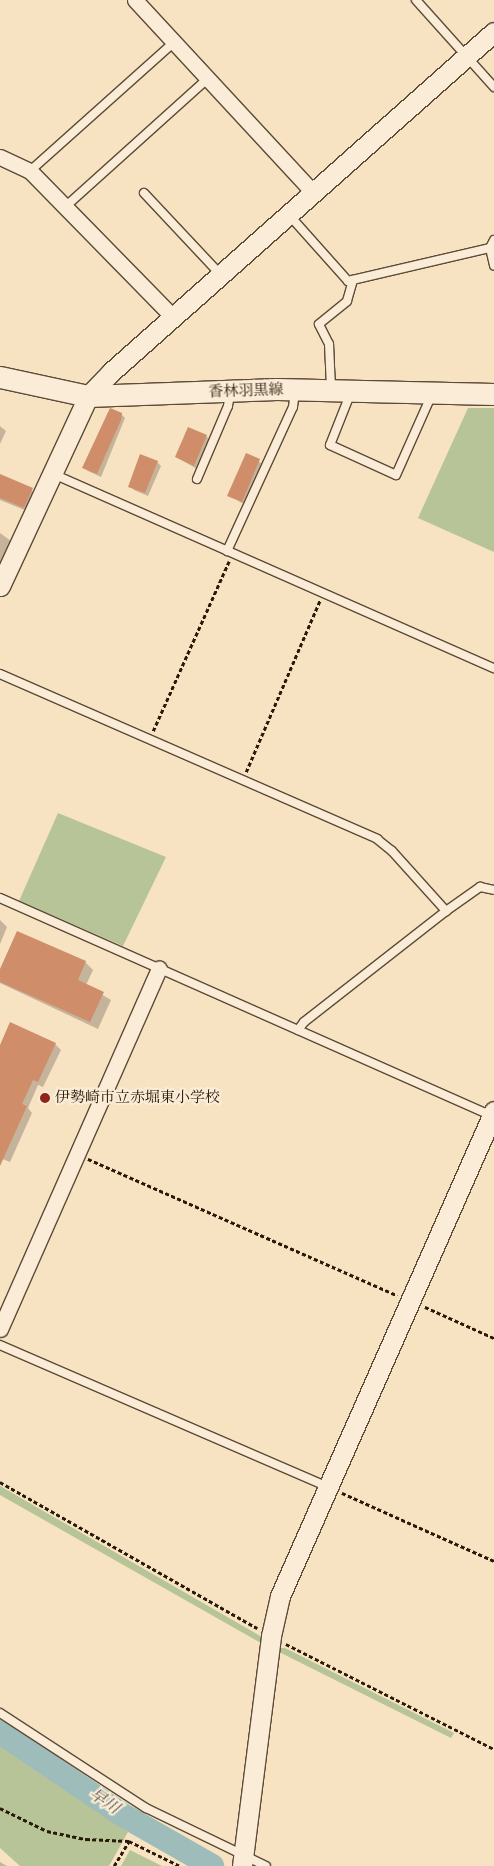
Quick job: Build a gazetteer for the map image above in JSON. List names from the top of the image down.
{
  "streets": {
    "main road": ["香林羽黒線"]
  },
  "water": ["早川"],
  "places": ["伊勢崎市立赤堀東小学校"]
}
